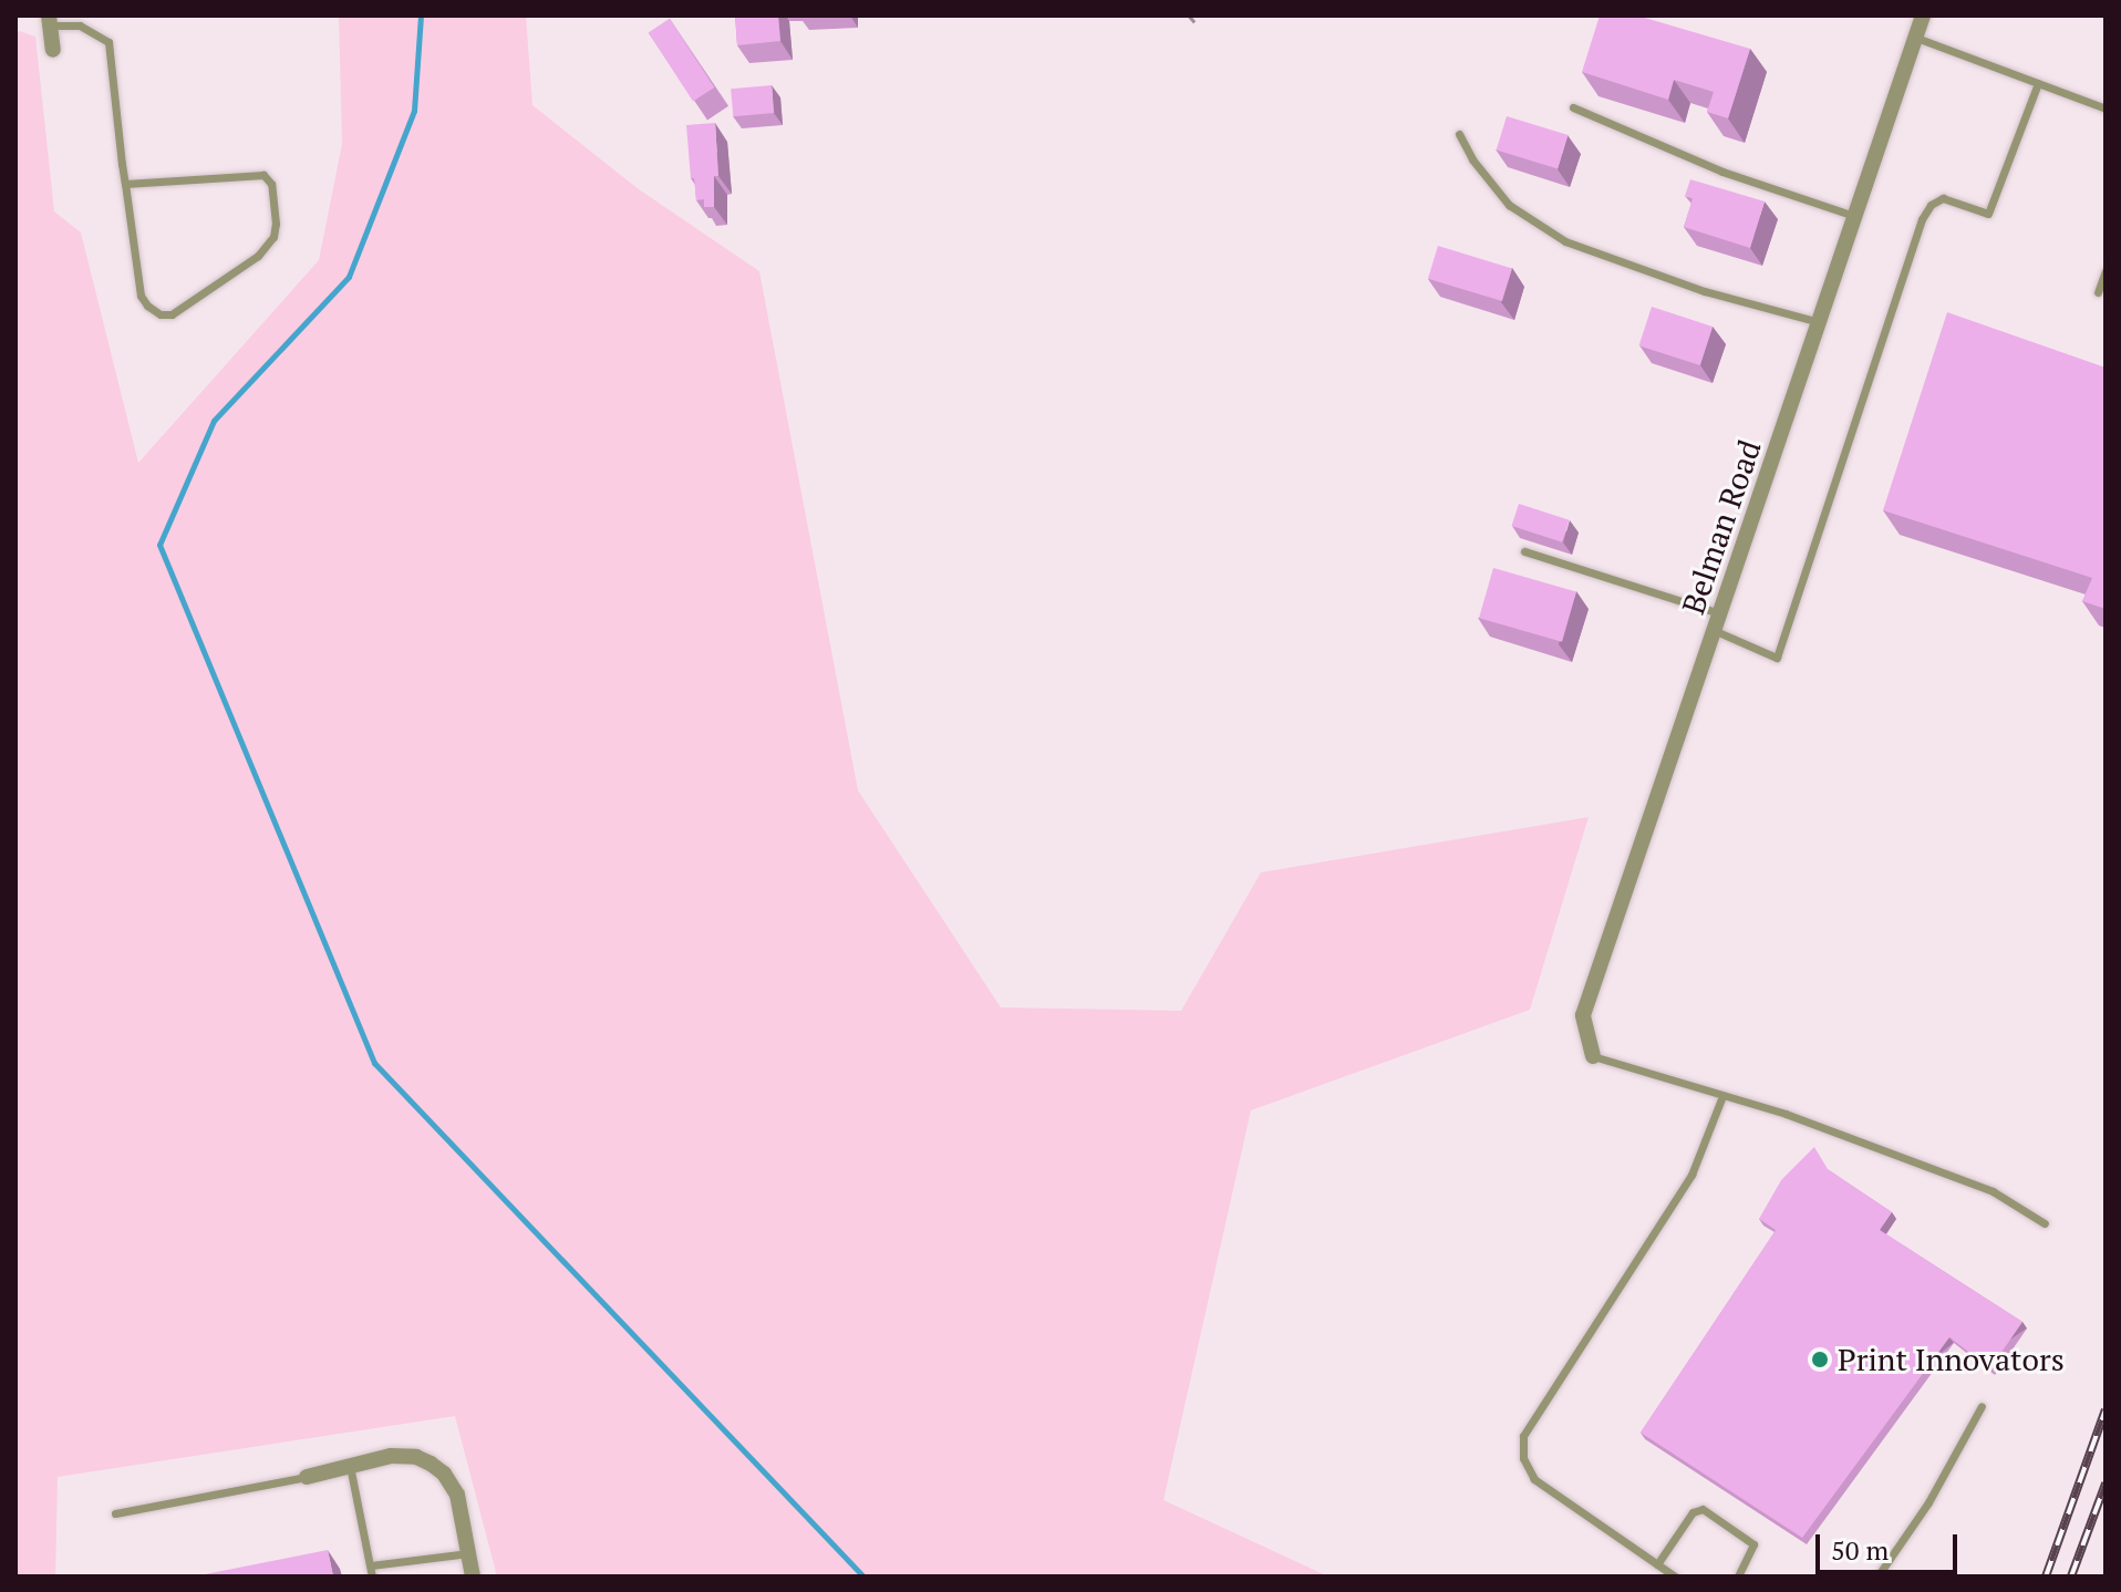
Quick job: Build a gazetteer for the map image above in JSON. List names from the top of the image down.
{
  "streets": {
    "street": ["Belman Road"]
  },
  "places": ["Print Innovators"],
  "scale_bar": "50 m"
}
